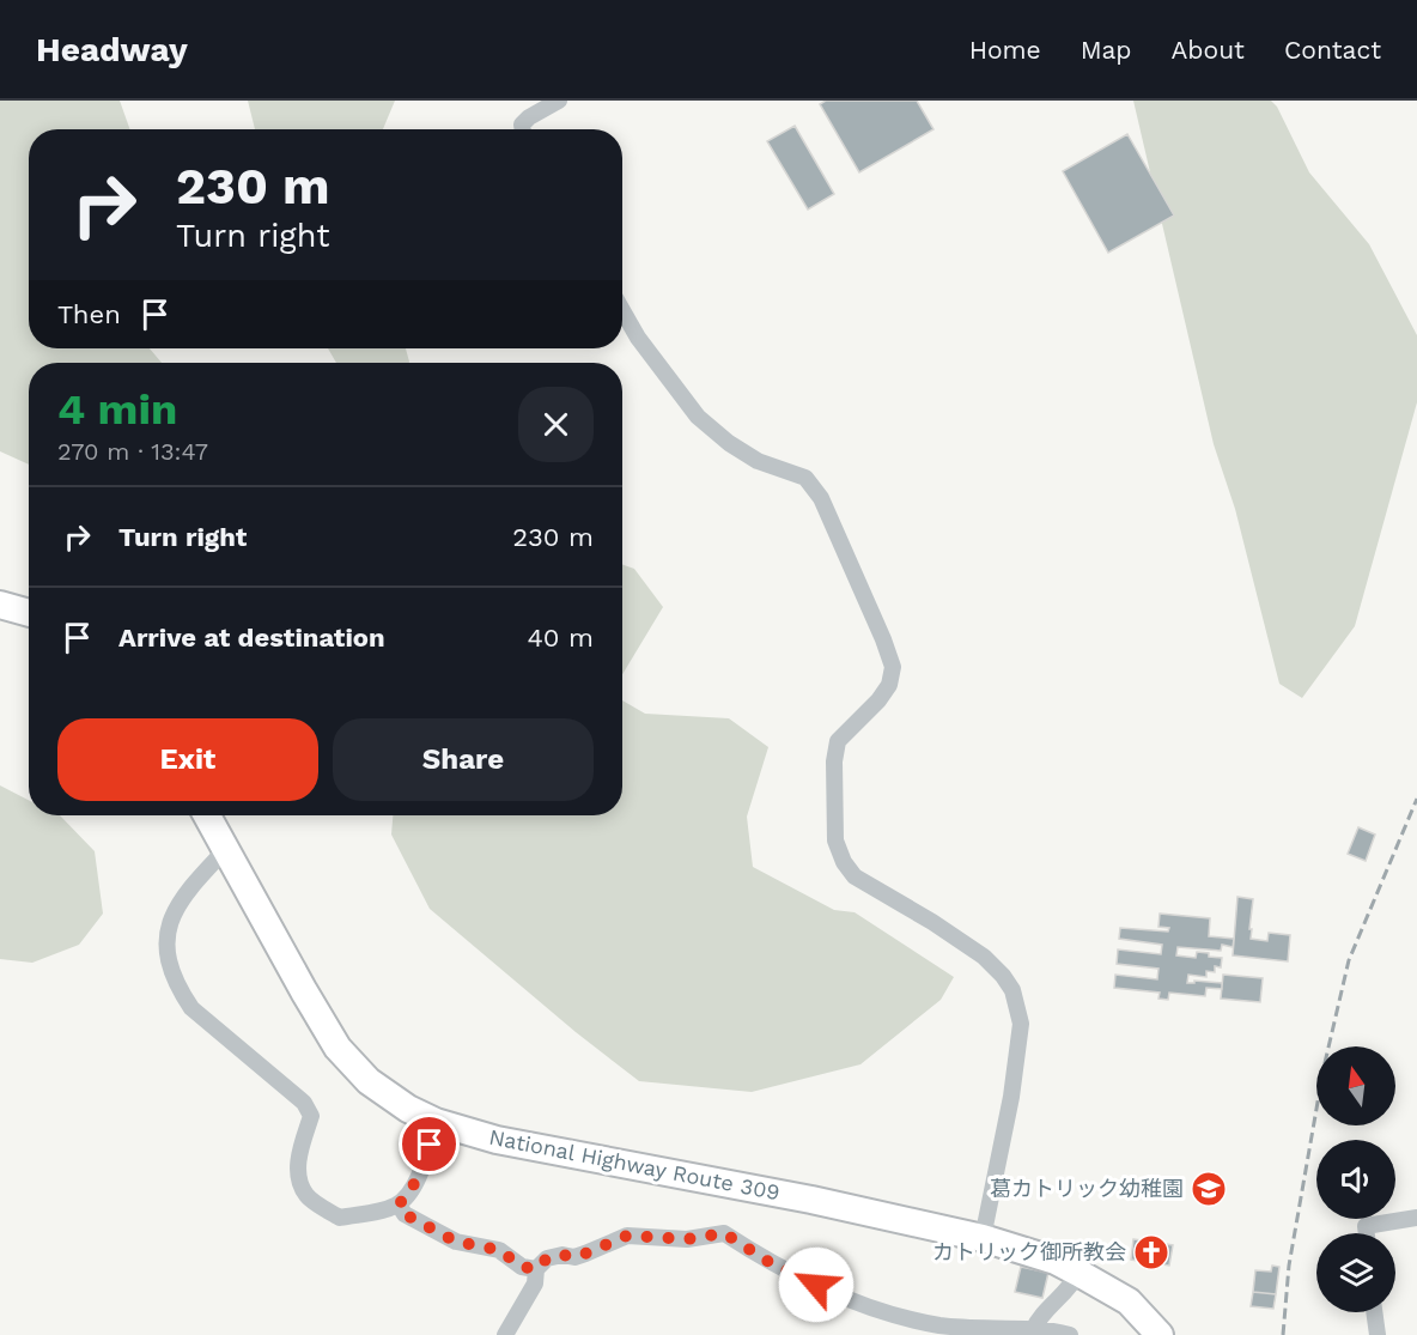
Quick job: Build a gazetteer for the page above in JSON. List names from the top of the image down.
{
  "streets": {
    "highway": ["National Highway Route 309"]
  },
  "places": {
    "school or university": ["葛カトリック幼稚園"],
    "church": ["カトリック御所教会"]
  },
  "north": "top",
  "page": {
    "header": "Headway",
    "nav": [
      "Home",
      "Map",
      "About",
      "Contact"
    ],
    "turn": ["230 m", "Turn right"],
    "then": "Then",
    "heading": ["4 min", "270 m · 13:47"],
    "list": [
      {
        "name": "Turn right",
        "value": "230 m"
      },
      {
        "name": "Arrive at destination",
        "value": "40 m"
      }
    ],
    "buttons": ["Exit", "Share"]
  }
}
